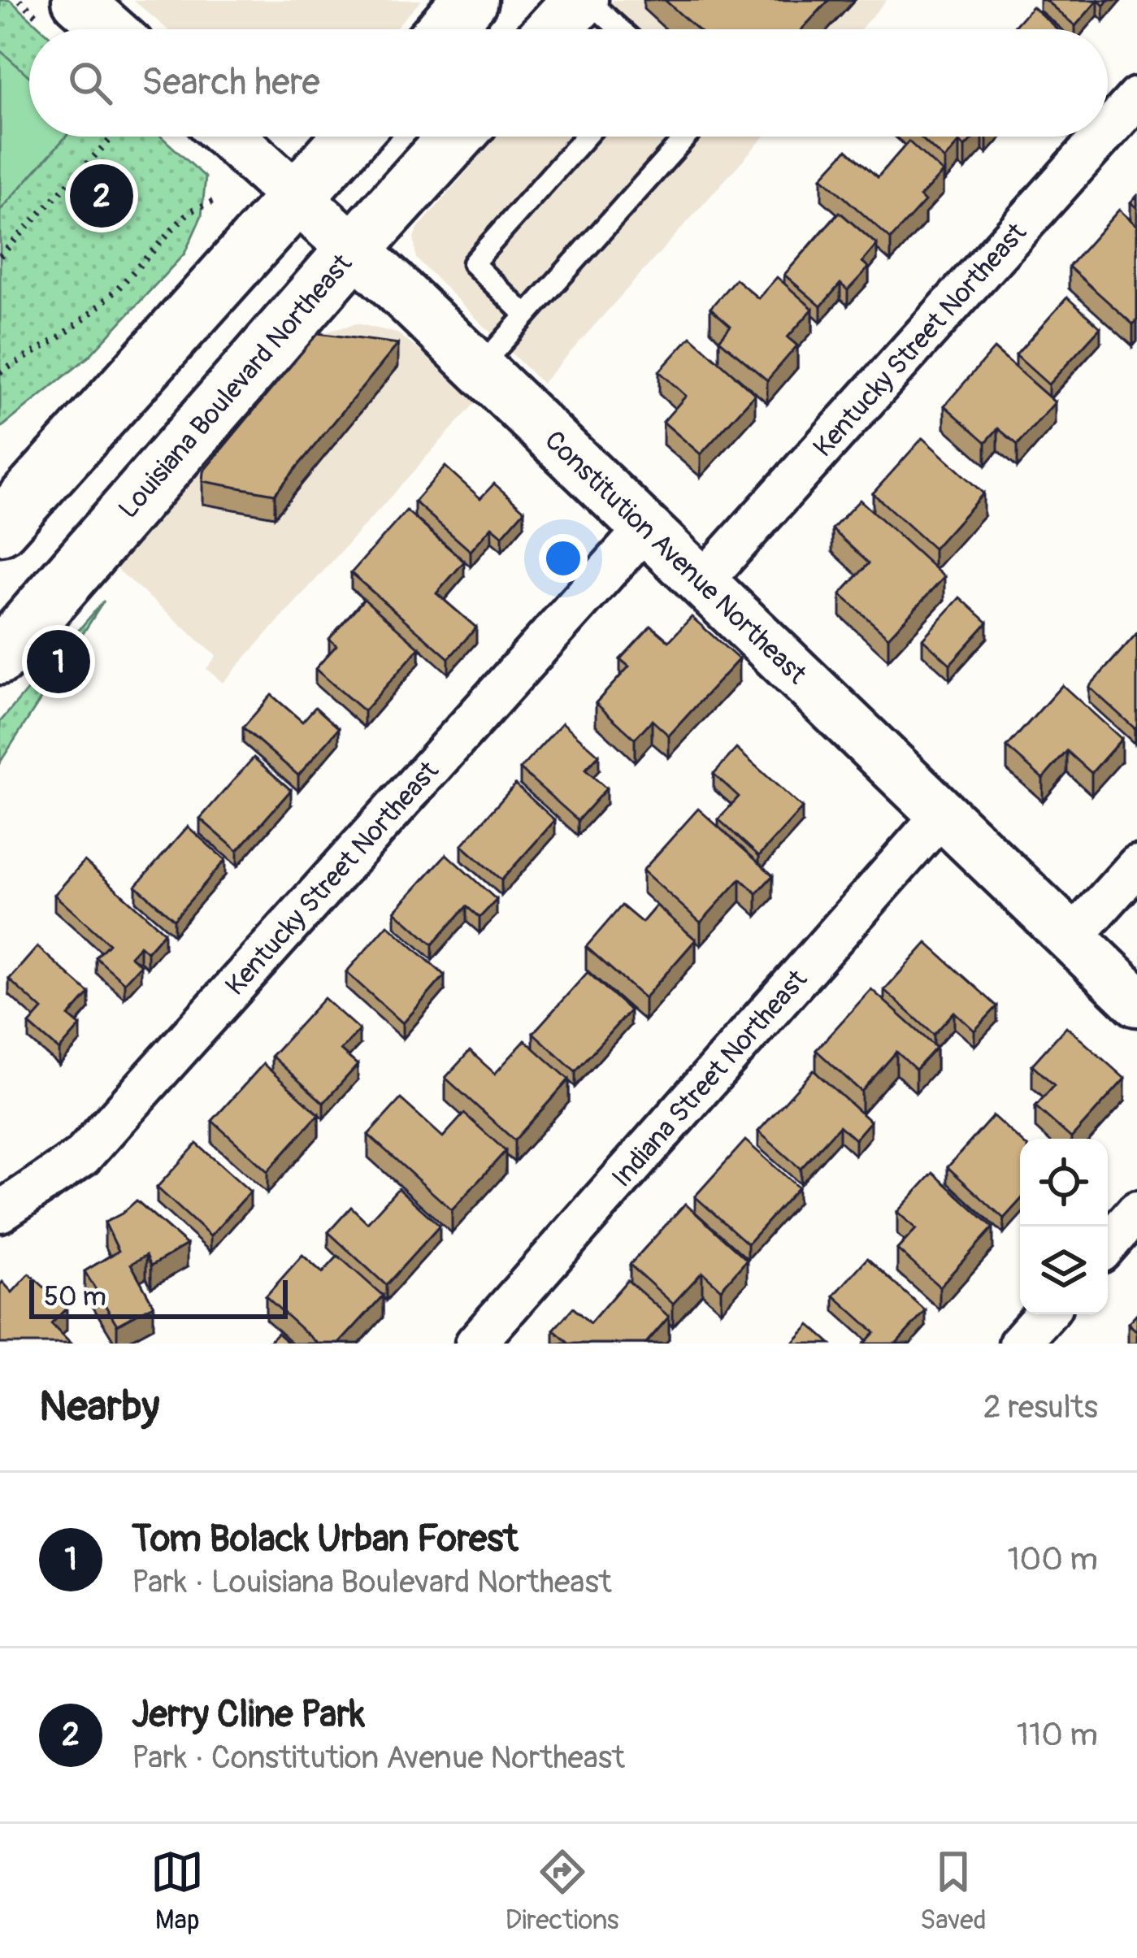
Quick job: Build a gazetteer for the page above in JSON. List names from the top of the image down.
{
  "streets": {
    "main road": ["Louisiana Boulevard Northeast"],
    "street": ["Kentucky Street Northeast", "Constitution Avenue Northeast", "Indiana Street Northeast"]
  },
  "crossings": [
    ["Kentucky Street Northeast", "Constitution Avenue Northeast"],
    ["Louisiana Boulevard Northeast", "Constitution Avenue Northeast"],
    ["Constitution Avenue Northeast", "Indiana Street Northeast"]
  ],
  "scale_bar": "50 m",
  "page": {
    "search": "Search here",
    "pins": ["2", "1"],
    "scale": "50 m",
    "heading": ["Nearby", "2 results"],
    "list": [
      {
        "mark": "1",
        "name": "Tom Bolack Urban Forest",
        "note": "Park · Louisiana Boulevard Northeast",
        "value": "100 m"
      },
      {
        "mark": "2",
        "name": "Jerry Cline Park",
        "note": "Park · Constitution Avenue Northeast",
        "value": "110 m"
      }
    ],
    "nav": ["Map", "Directions", "Saved"]
  }
}
